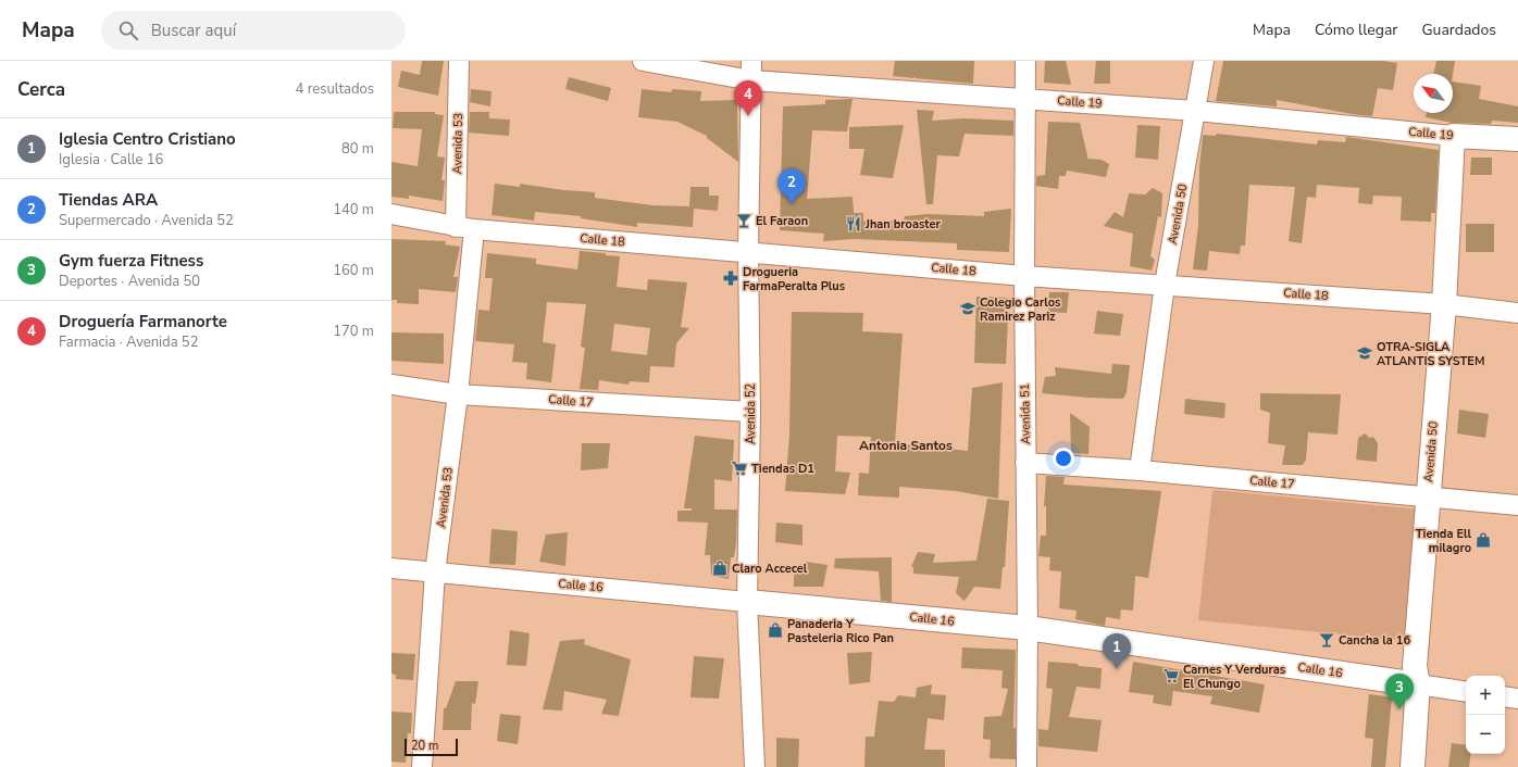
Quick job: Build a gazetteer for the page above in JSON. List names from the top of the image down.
{
  "streets": {
    "street": [
      "Calle 19",
      "Avenida 53",
      "Avenida 50",
      "Calle 18",
      "Calle 17",
      "Avenida 52",
      "Avenida 51",
      "Calle 16"
    ]
  },
  "crossings": [
    ["Calle 19", "Avenida 50"],
    ["Calle 19", "Avenida 52"],
    ["Calle 19", "Avenida 51"],
    ["Avenida 53", "Calle 18"],
    ["Avenida 53", "Calle 17"],
    ["Avenida 53", "Calle 16"],
    ["Avenida 50", "Calle 18"],
    ["Avenida 50", "Calle 17"],
    ["Avenida 50", "Calle 16"],
    ["Calle 18", "Avenida 52"],
    ["Calle 18", "Avenida 51"],
    ["Calle 17", "Avenida 52"],
    ["Calle 17", "Avenida 51"],
    ["Avenida 52", "Calle 16"],
    ["Avenida 51", "Calle 16"]
  ],
  "districts": ["Antonia Santos"],
  "places": {
    "bar": ["El Faraon", "Cancha la 16"],
    "restaurant": ["Jhan broaster"],
    "pharmacy": ["Drogueria FarmaPeralta Plus"],
    "school or university": ["Colegio Carlos Ramirez Pariz", "OTRA-SIGLA ATLANTIS SYSTEM"],
    "supermarket": ["Tiendas D1", "Carnes Y Verduras El Chungo"],
    "shop": ["Tienda Ell milagro", "Claro Accecel", "Panaderia Y Pasteleria Rico Pan"]
  },
  "scale_bar": "20 m",
  "north": "top left",
  "page": {
    "header": "Mapa",
    "search": "Buscar aquí",
    "nav": ["Mapa", "Cómo llegar", "Guardados"],
    "heading": ["Cerca", "4 resultados"],
    "pins": [
      "4",
      "2",
      "1",
      "3"
    ],
    "list": [
      {
        "mark": "1",
        "name": "Iglesia Centro Cristiano",
        "note": "Iglesia · Calle 16",
        "value": "80 m"
      },
      {
        "mark": "2",
        "name": "Tiendas ARA",
        "note": "Supermercado · Avenida 52",
        "value": "140 m"
      },
      {
        "mark": "3",
        "name": "Gym fuerza Fitness",
        "note": "Deportes · Avenida 50",
        "value": "160 m"
      },
      {
        "mark": "4",
        "name": "Droguería Farmanorte",
        "note": "Farmacia · Avenida 52",
        "value": "170 m"
      }
    ],
    "map_buttons": ["+", "−"],
    "scale": "20 m"
  }
}
